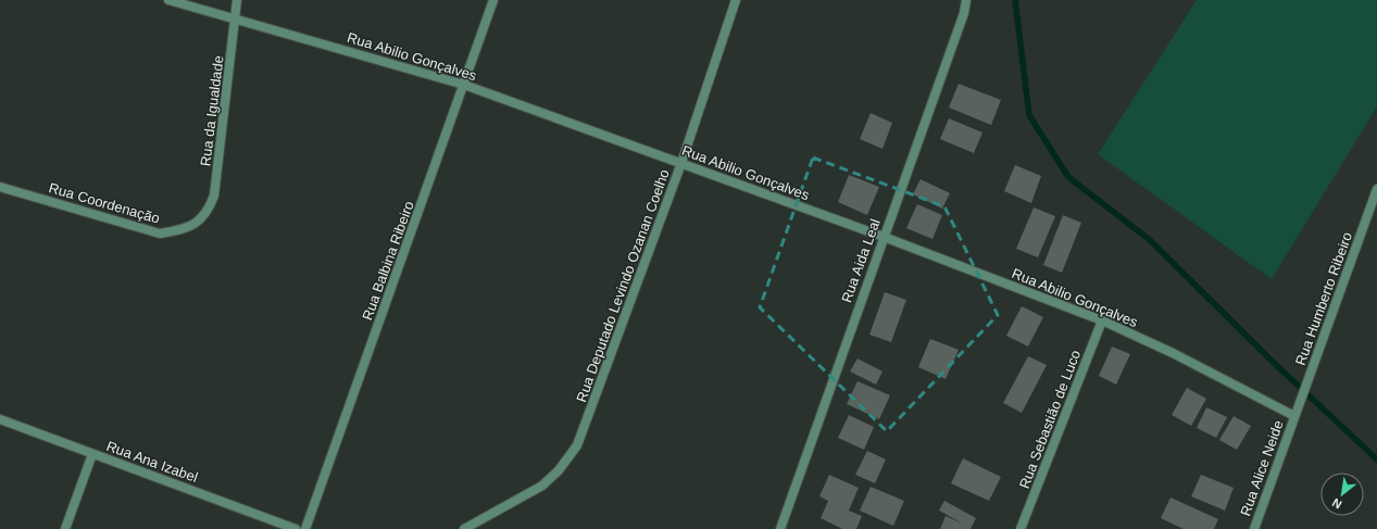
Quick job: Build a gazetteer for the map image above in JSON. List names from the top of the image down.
{
  "streets": {
    "street": [
      "Rua Abilio Gonçalves",
      "Rua da Igualdade",
      "Rua Coordenação",
      "Rua Balbina Ribeiro",
      "Rua Aida Leal",
      "Rua Deputado Levindo Ozanan Coelho",
      "Rua Humberto Ribeiro",
      "Rua Sebastião de Luco",
      "Rua Ana Izabel",
      "Rua Alice Neide"
    ]
  },
  "crossings": [
    ["Rua Abilio Gonçalves", "Rua da Igualdade"],
    ["Rua Abilio Gonçalves", "Rua Balbina Ribeiro"],
    ["Rua Abilio Gonçalves", "Rua Aida Leal"],
    ["Rua Abilio Gonçalves", "Rua Deputado Levindo Ozanan Coelho"],
    ["Rua Abilio Gonçalves", "Rua Humberto Ribeiro"],
    ["Rua Abilio Gonçalves", "Rua Sebastião de Luco"],
    ["Rua Abilio Gonçalves", "Rua Alice Neide"],
    ["Rua da Igualdade", "Rua Coordenação"],
    ["Rua Humberto Ribeiro", "Rua Alice Neide"]
  ],
  "north": "bottom left"
}
